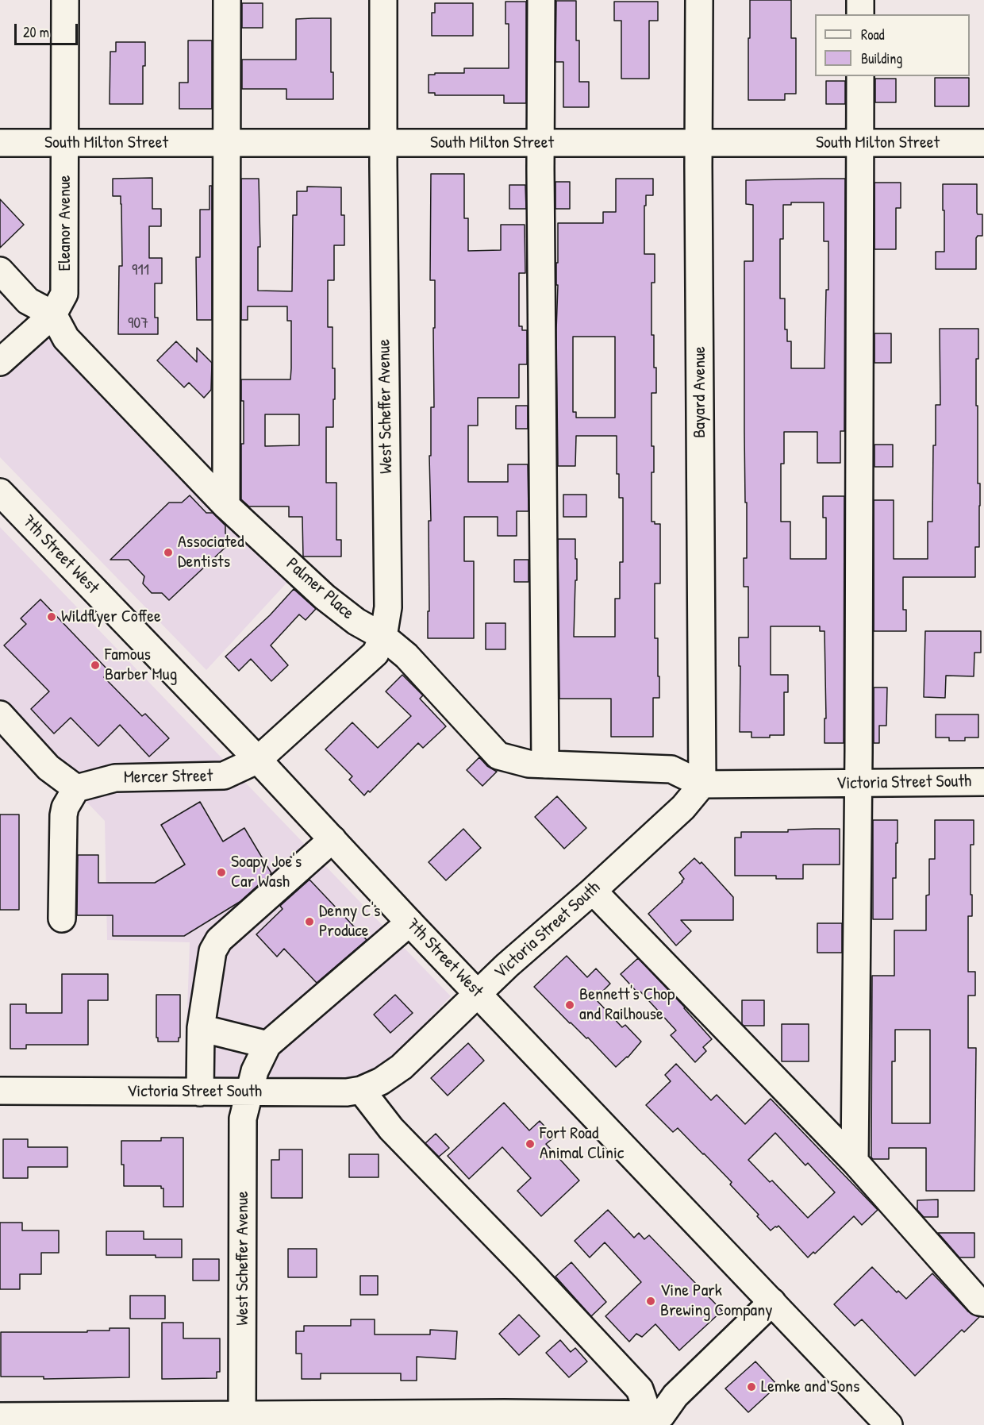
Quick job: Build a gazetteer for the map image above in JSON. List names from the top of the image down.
{
  "streets": {
    "street": [
      "South Milton Street",
      "Eleanor Avenue",
      "Bayard Avenue",
      "West Scheffer Avenue",
      "7th Street West",
      "Palmer Place",
      "Mercer Street",
      "Victoria Street South"
    ]
  },
  "crossings": [
    ["South Milton Street", "Eleanor Avenue"],
    ["South Milton Street", "Bayard Avenue"],
    ["South Milton Street", "West Scheffer Avenue"],
    ["Eleanor Avenue", "Palmer Place"],
    ["Bayard Avenue", "Palmer Place"],
    ["Bayard Avenue", "Victoria Street South"],
    ["West Scheffer Avenue", "7th Street West"],
    ["West Scheffer Avenue", "Palmer Place"],
    ["West Scheffer Avenue", "Mercer Street"],
    ["West Scheffer Avenue", "Victoria Street South"],
    ["7th Street West", "Mercer Street"],
    ["7th Street West", "Victoria Street South"],
    ["Palmer Place", "Victoria Street South"]
  ],
  "places": [
    "Associated Dentists",
    "Wildflyer Coffee",
    "Famous Barber Mug",
    "Soapy Joe's Car Wash",
    "Denny C's Produce",
    "Bennett's Chop and Railhouse",
    "Fort Road Animal Clinic",
    "Vine Park Brewing Company",
    "Lemke and Sons"
  ],
  "house_numbers": ["911", "907"],
  "legend": ["Road", "Building"],
  "scale_bar": "20 m"
}
